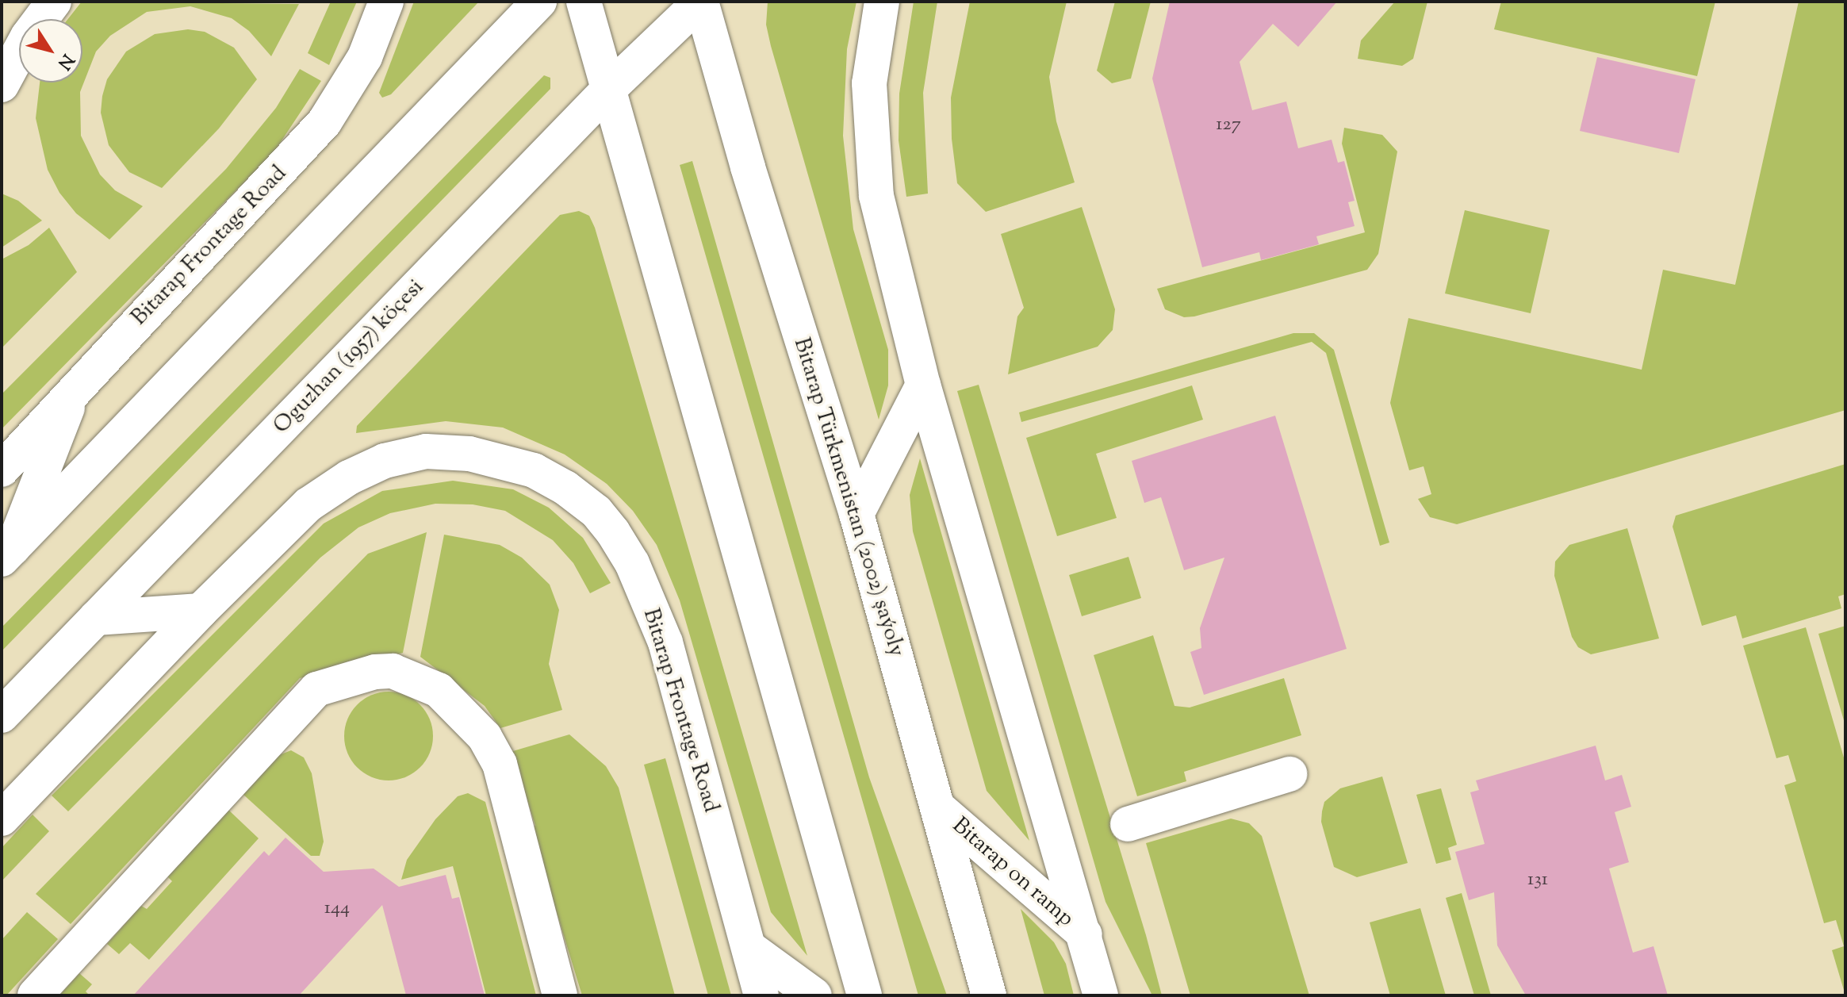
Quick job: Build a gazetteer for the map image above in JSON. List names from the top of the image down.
{
  "streets": {
    "main road": [
      "Bitarap Frontage Road",
      "Oguzhan (1957) köçesi",
      "Bitarap Türkmenistan (2002) şaýoly",
      "Bitarap on ramp"
    ]
  },
  "crossings": [
    ["Oguzhan (1957) köçesi", "Bitarap Türkmenistan (2002) şaýoly"],
    ["Bitarap Türkmenistan (2002) şaýoly", "Bitarap on ramp"]
  ],
  "house_numbers": ["127", "131", "144"],
  "north": "bottom right"
}
